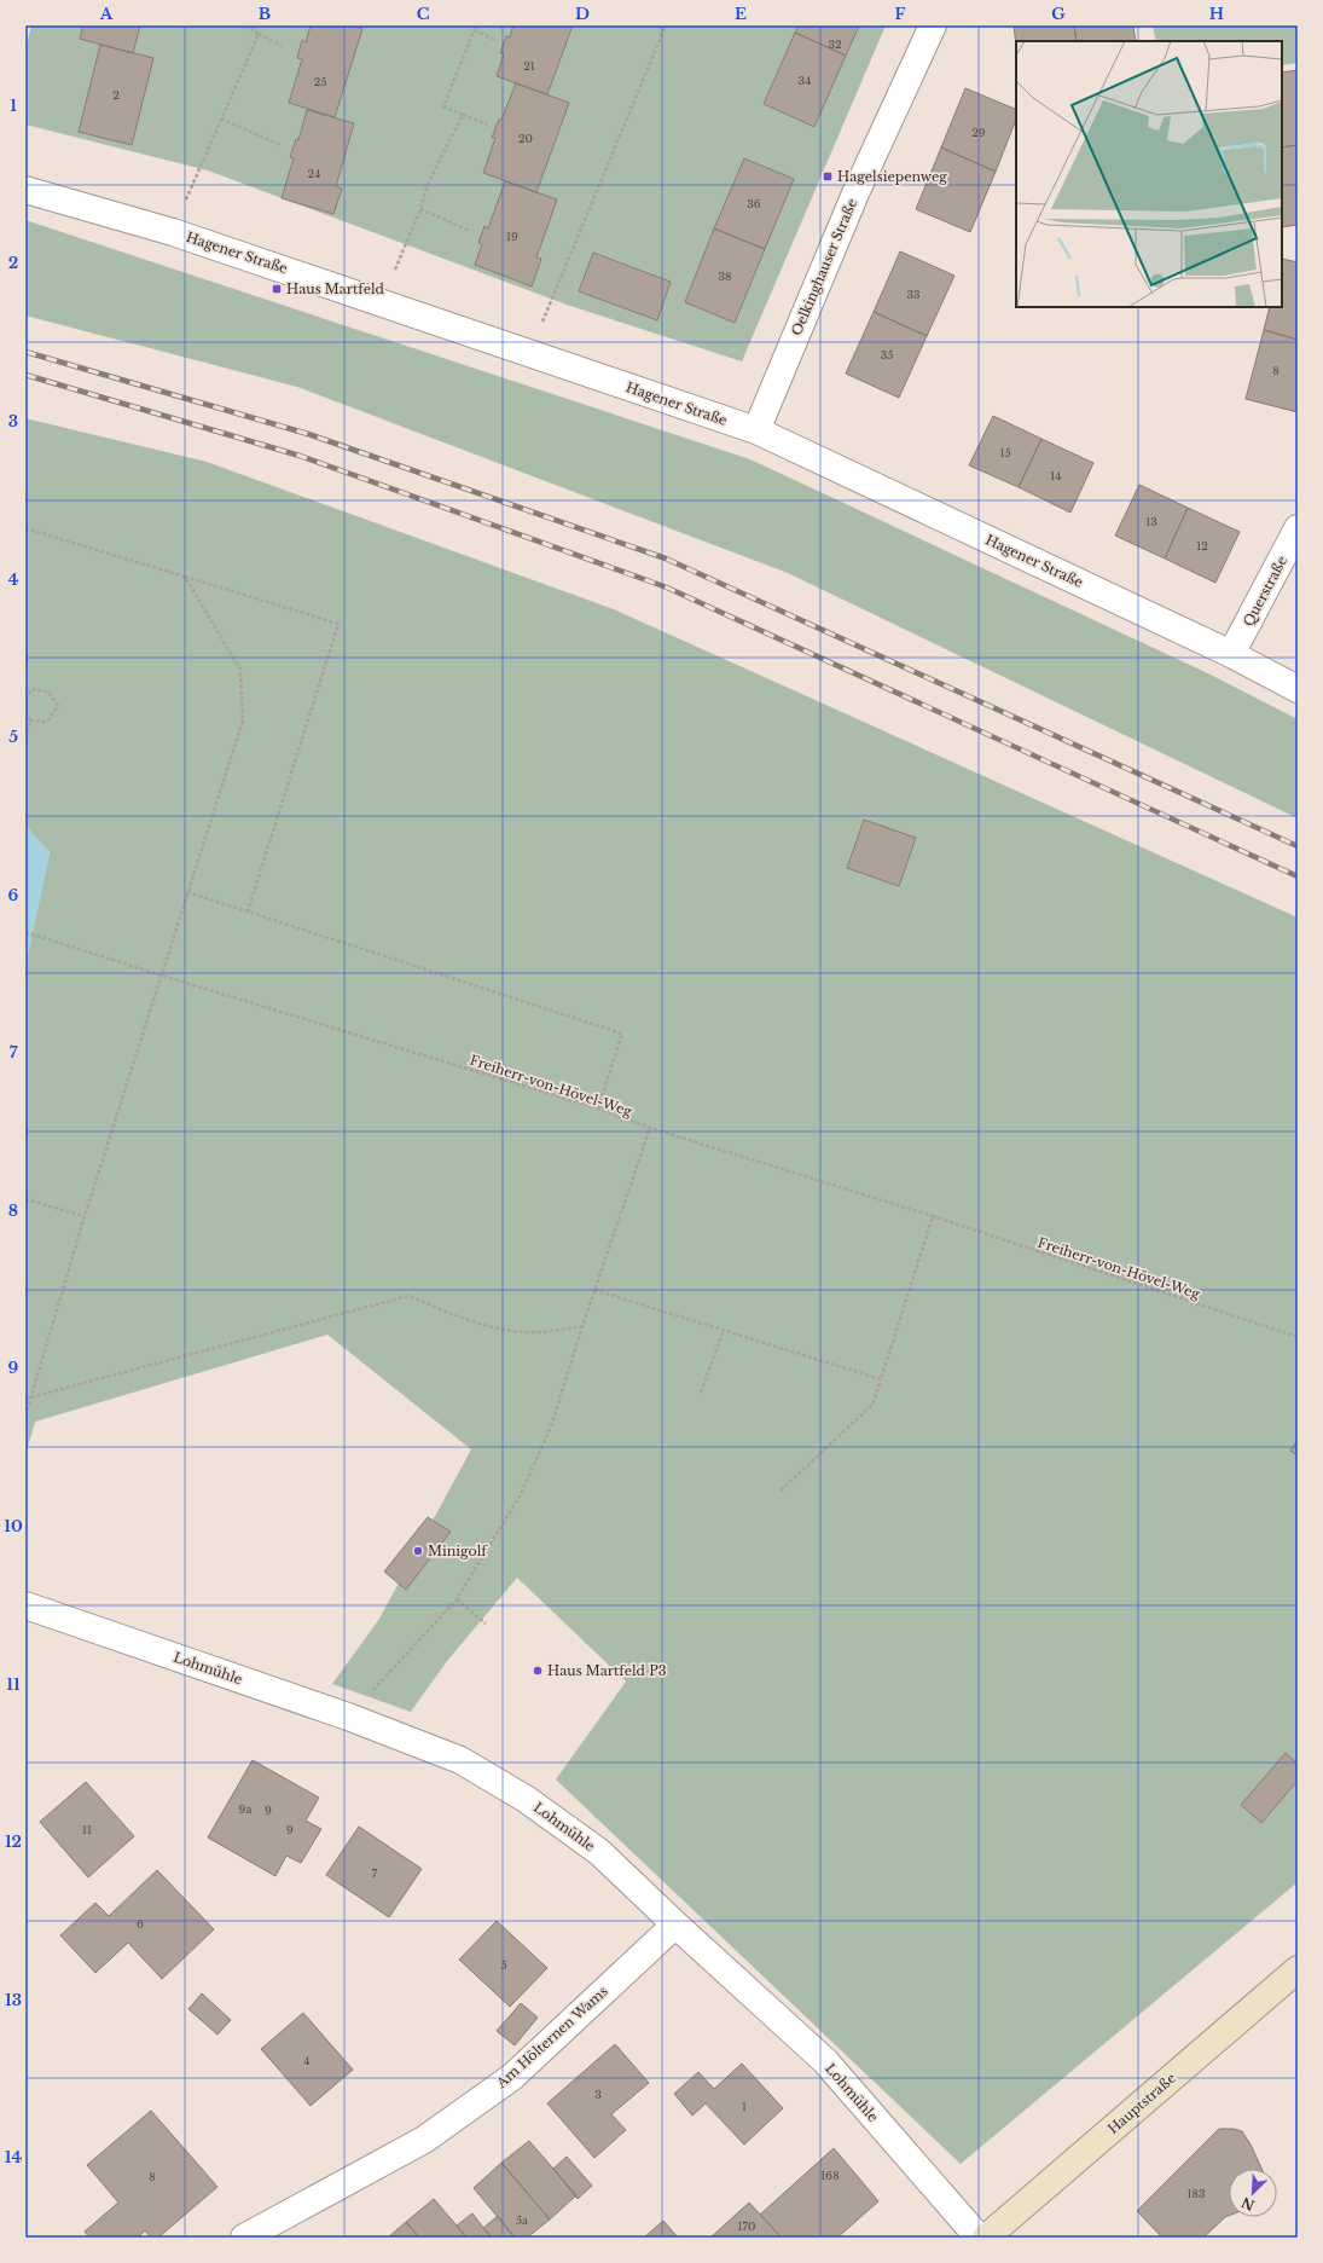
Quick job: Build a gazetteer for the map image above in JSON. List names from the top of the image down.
{
  "streets": {
    "main road": ["Hauptstraße"],
    "street": [
      "Hagener Straße",
      "Oelkinghauser Straße",
      "Querstraße",
      "Lohmühle",
      "Am Hölternen Wams"
    ],
    "path": ["Freiherr-von-Hövel-Weg"]
  },
  "crossings": [
    ["Hagener Straße", "Oelkinghauser Straße"],
    ["Hagener Straße", "Querstraße"],
    ["Lohmühle", "Am Hölternen Wams"]
  ],
  "places": {
    "transit": ["Hagelsiepenweg", "Haus Martfeld"],
    "other": ["Minigolf", "Haus Martfeld P3"]
  },
  "house_numbers": [
    "32",
    "21",
    "34",
    "25",
    "2",
    "29",
    "20",
    "24",
    "36",
    "19",
    "38",
    "33",
    "35",
    "8",
    "15",
    "14",
    "13",
    "12",
    "9a",
    "9",
    "11",
    "9",
    "7",
    "6",
    "5",
    "4",
    "3",
    "1",
    "168",
    "8",
    "183",
    "5a",
    "170"
  ],
  "north": "bottom left",
  "grid": {
    "columns": [
      "A",
      "B",
      "C",
      "D",
      "E",
      "F",
      "G",
      "H"
    ],
    "rows": [
      "1",
      "2",
      "3",
      "4",
      "5",
      "6",
      "7",
      "8",
      "9",
      "10",
      "11",
      "12",
      "13",
      "14"
    ]
  }
}
